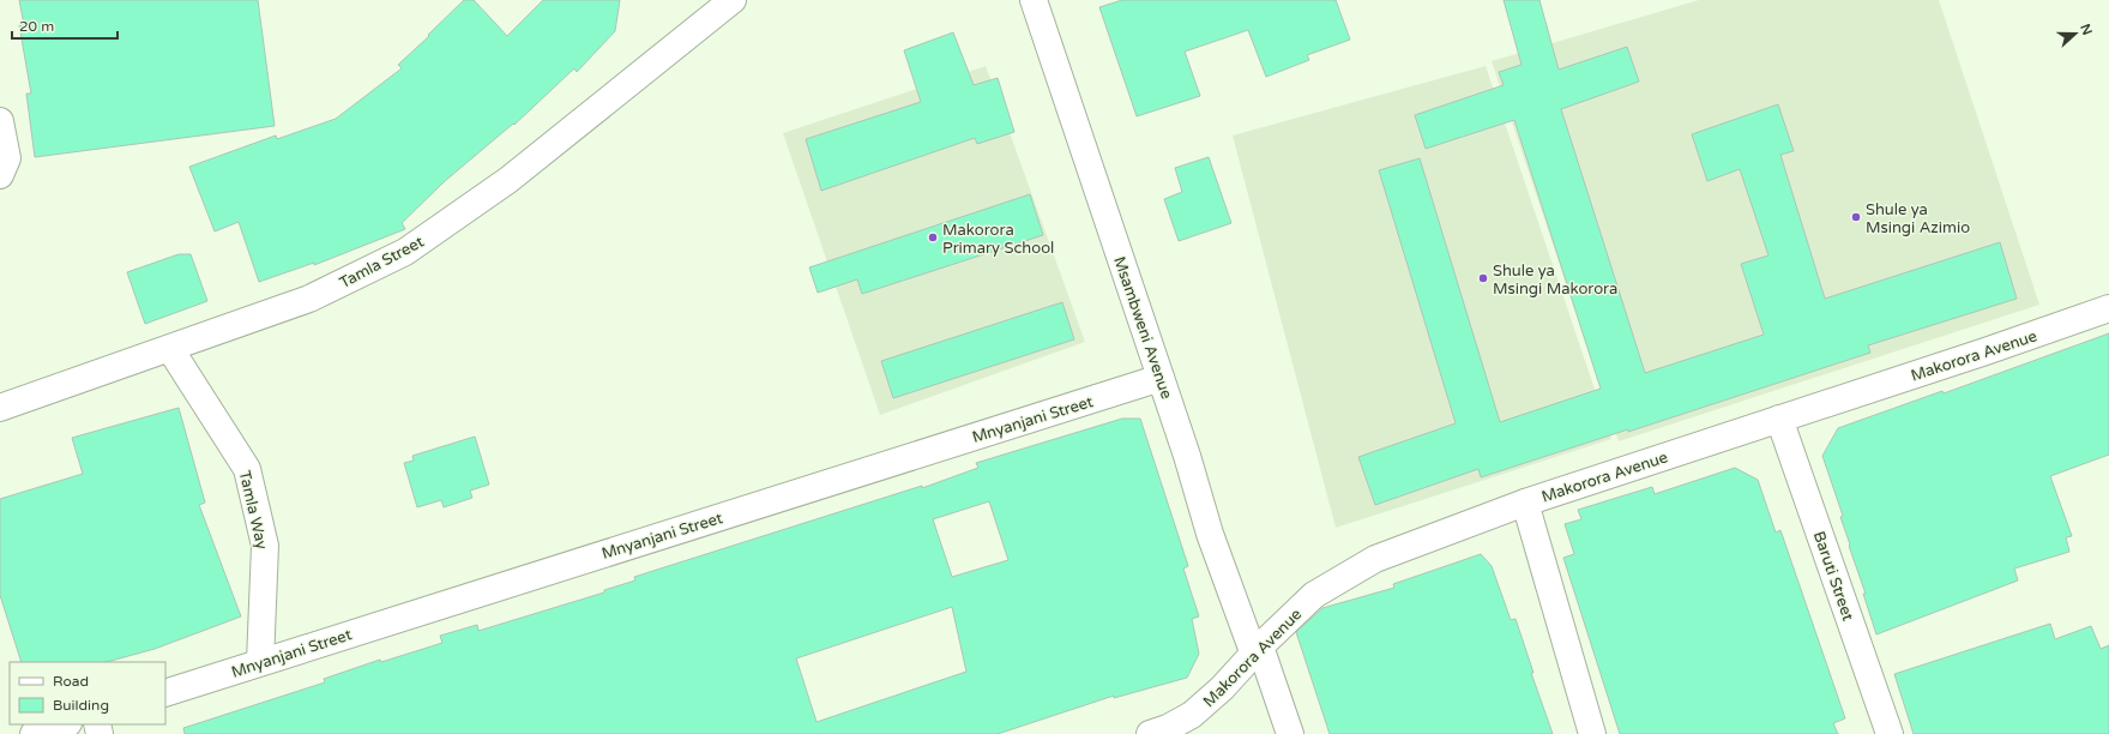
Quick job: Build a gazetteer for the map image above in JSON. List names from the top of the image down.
{
  "streets": {
    "street": [
      "Tamla Street",
      "Msambweni Avenue",
      "Makorora Avenue",
      "Mnyanjani Street",
      "Tamla Way",
      "Baruti Street"
    ]
  },
  "crossings": [
    ["Tamla Street", "Tamla Way"],
    ["Msambweni Avenue", "Makorora Avenue"],
    ["Msambweni Avenue", "Mnyanjani Street"],
    ["Makorora Avenue", "Baruti Street"],
    ["Mnyanjani Street", "Tamla Way"]
  ],
  "places": ["Shule ya Msingi Azimio", "Makorora Primary School", "Shule ya Msingi Makorora"],
  "legend": ["Road", "Building"],
  "scale_bar": "20 m",
  "north": "right"
}
